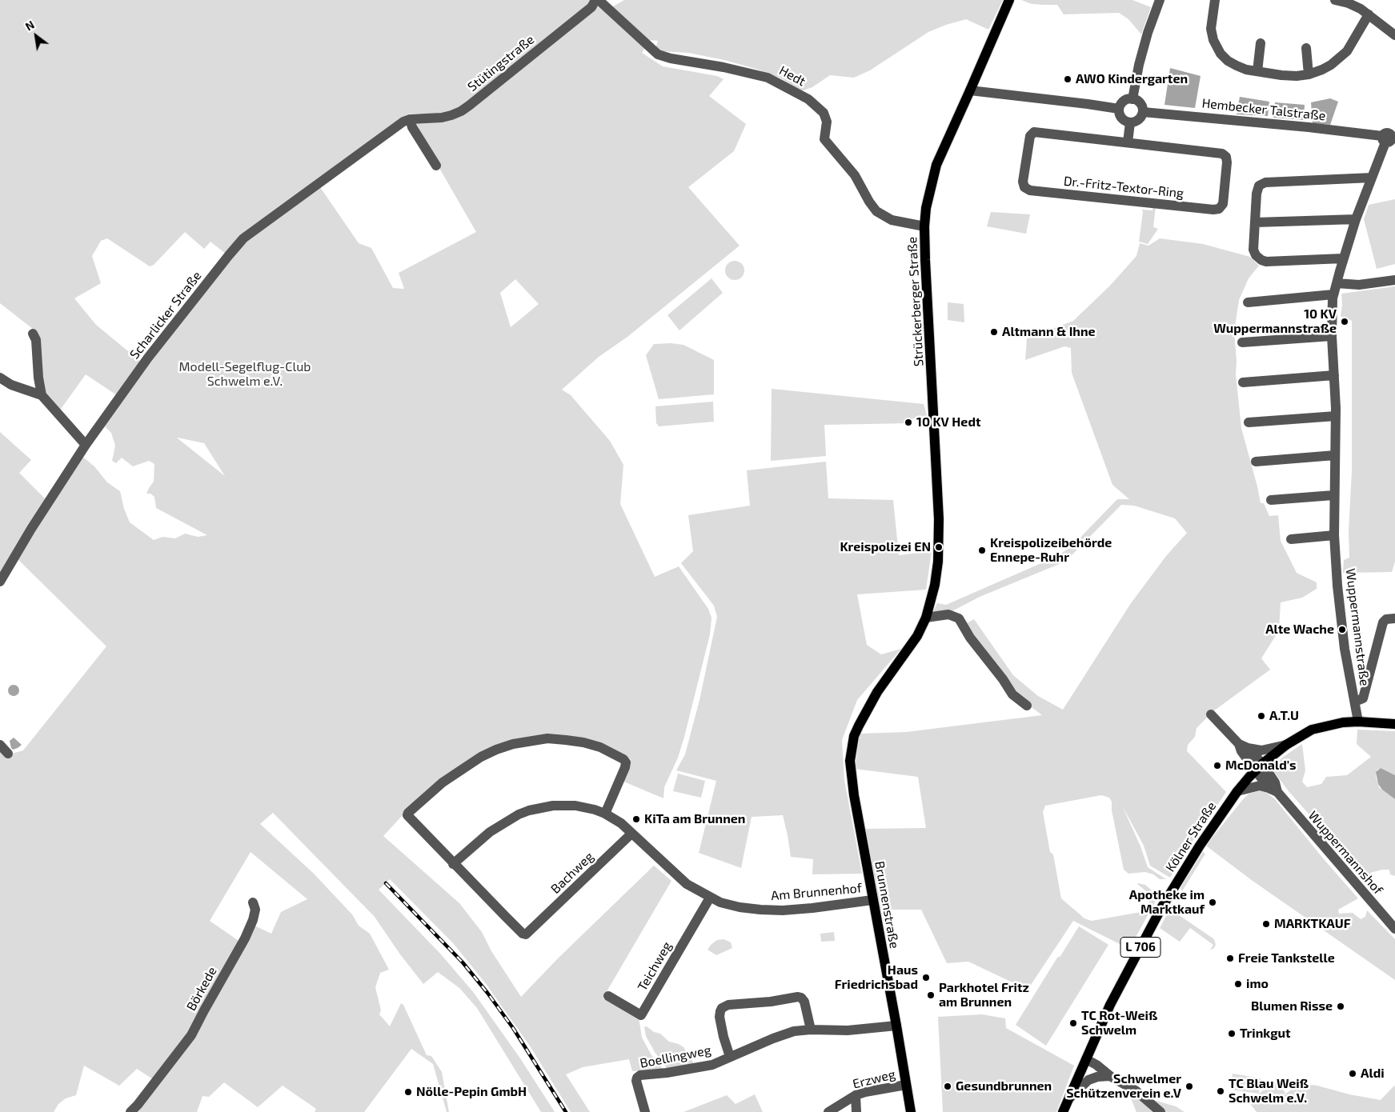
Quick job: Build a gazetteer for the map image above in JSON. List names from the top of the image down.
{
  "streets": {
    "main road": [
      "Strückerberger Straße",
      "Kölner Straße",
      "Brunnenstraße",
      "L 706"
    ],
    "street": [
      "Stütingstraße",
      "Hedt",
      "Hembecker Talstraße",
      "Dr.-Fritz-Textor-Ring",
      "Scharlicker Straße",
      "Wuppermannstraße",
      "Wuppermannshof",
      "Bachweg",
      "Am Brunnenhof",
      "Teichweg",
      "Börkede",
      "Boellingweg",
      "Erzweg"
    ]
  },
  "crossings": [
    ["Stütingstraße", "Hedt"],
    ["Stütingstraße", "Scharlicker Straße"],
    ["Hedt", "Strückerberger Straße"],
    ["Hembecker Talstraße", "Wuppermannstraße"],
    ["Strückerberger Straße", "Brunnenstraße"],
    ["Wuppermannstraße", "Kölner Straße"],
    ["Kölner Straße", "Wuppermannshof"],
    ["Kölner Straße", "L 706"],
    ["Bachweg", "Am Brunnenhof"],
    ["Am Brunnenhof", "Brunnenstraße"],
    ["Am Brunnenhof", "Teichweg"],
    ["Brunnenstraße", "Boellingweg"],
    ["Brunnenstraße", "Erzweg"]
  ],
  "parks": ["Modell-Segelflug-Club Schwelm e.V."],
  "places": [
    "AWO Kindergarten",
    "10 KV Wuppermannstraße",
    "Altmann & Ihne",
    "10 KV Hedt",
    "Kreispolizei EN",
    "Kreispolizeibehörde Ennepe-Ruhr",
    "Alte Wache",
    "A.T.U",
    "McDonald's",
    "KiTa am Brunnen",
    "Apotheke im Marktkauf",
    "MARKTKAUF",
    "Freie Tankstelle",
    "Haus Friedrichsbad",
    "imo",
    "Parkhotel Fritz am Brunnen",
    "Blumen Risse",
    "TC Rot-Weiß Schwelm",
    "Trinkgut",
    "Aldi",
    "Gesundbrunnen",
    "Schwelmer Schützenverein e.V",
    "TC Blau Weiß Schwelm e.V.",
    "Nölle-Pepin GmbH"
  ],
  "north": "top left"
}
